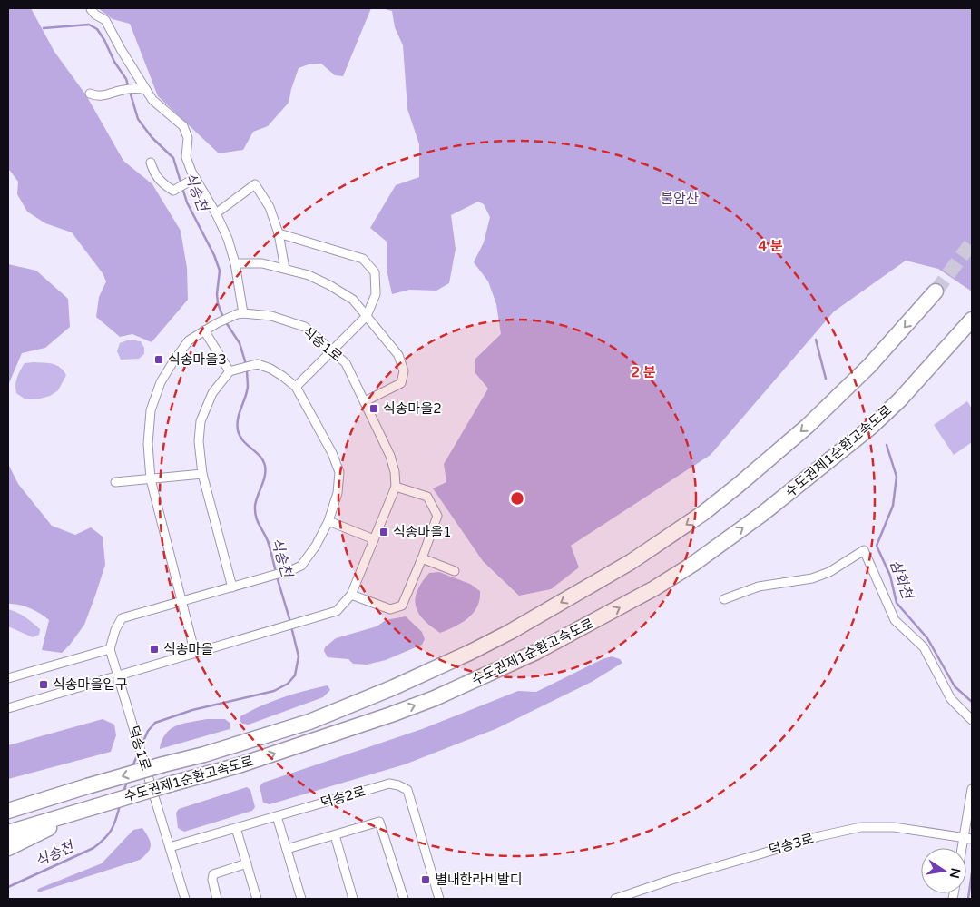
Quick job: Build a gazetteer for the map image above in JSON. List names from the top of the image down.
{
  "streets": {
    "highway": ["수도권제1순환고속도로"],
    "street": [
      "식송1로",
      "덕송1로",
      "덕송2로",
      "덕송3로"
    ]
  },
  "crossings": [
    ["덕송1로", "덕송2로"]
  ],
  "water": ["식송천", "삼화천"],
  "parks": ["불암산"],
  "places": {
    "transit": [
      "식송마을3",
      "식송마을2",
      "식송마을1",
      "식송마을",
      "식송마을입구",
      "별내한라비발디"
    ]
  },
  "north": "right",
  "rings": ["4 분", "2 분"]
}
